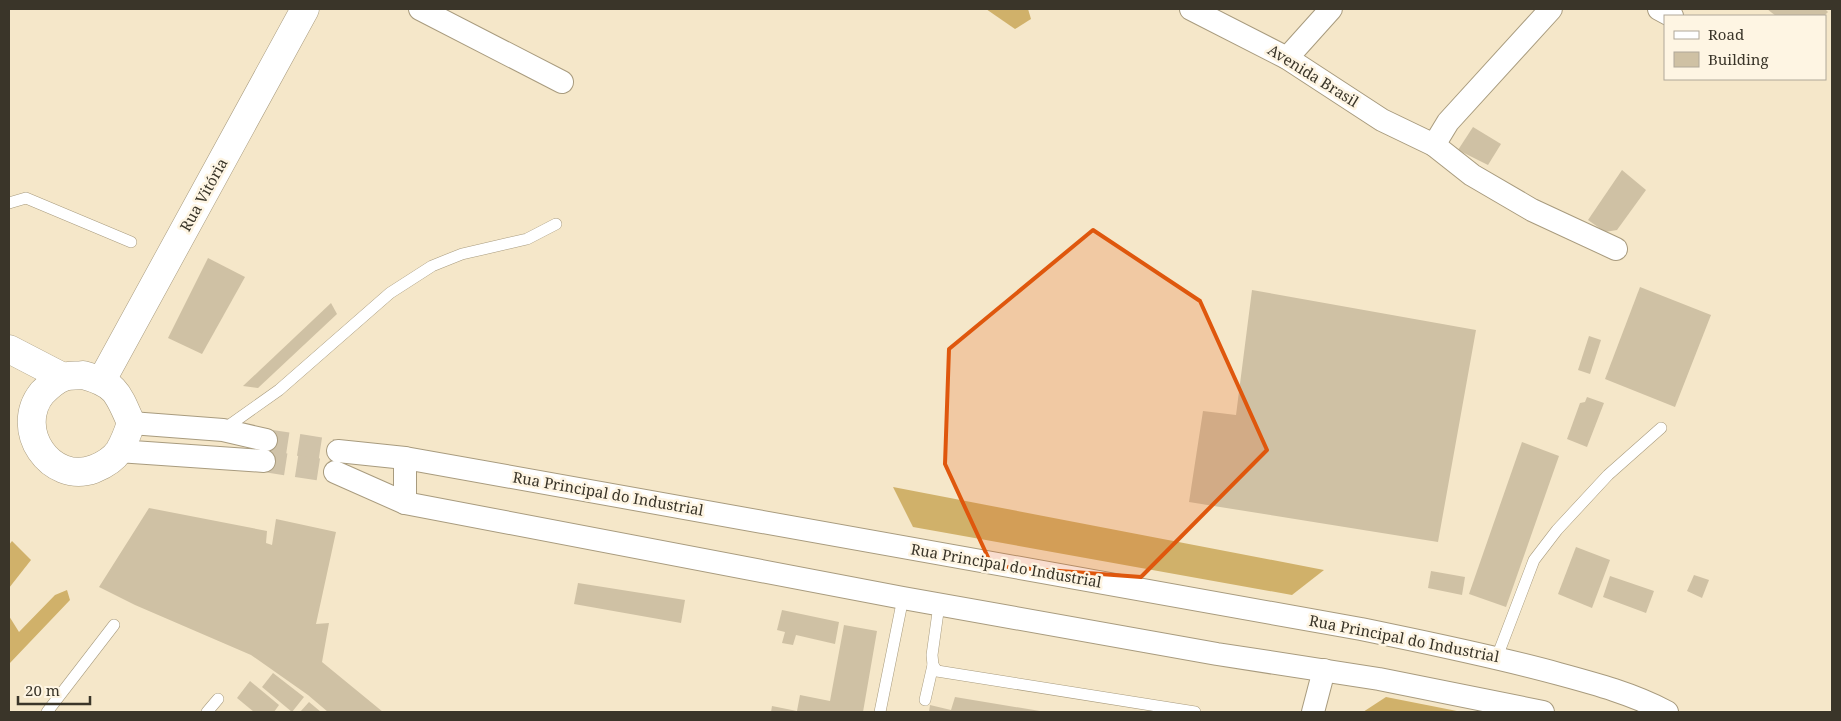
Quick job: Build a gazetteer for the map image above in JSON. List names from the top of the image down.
{
  "streets": {
    "street": ["Avenida Brasil", "Rua Vitória", "Rua Principal do Industrial"]
  },
  "legend": ["Road", "Building"],
  "scale_bar": "20 m"
}
